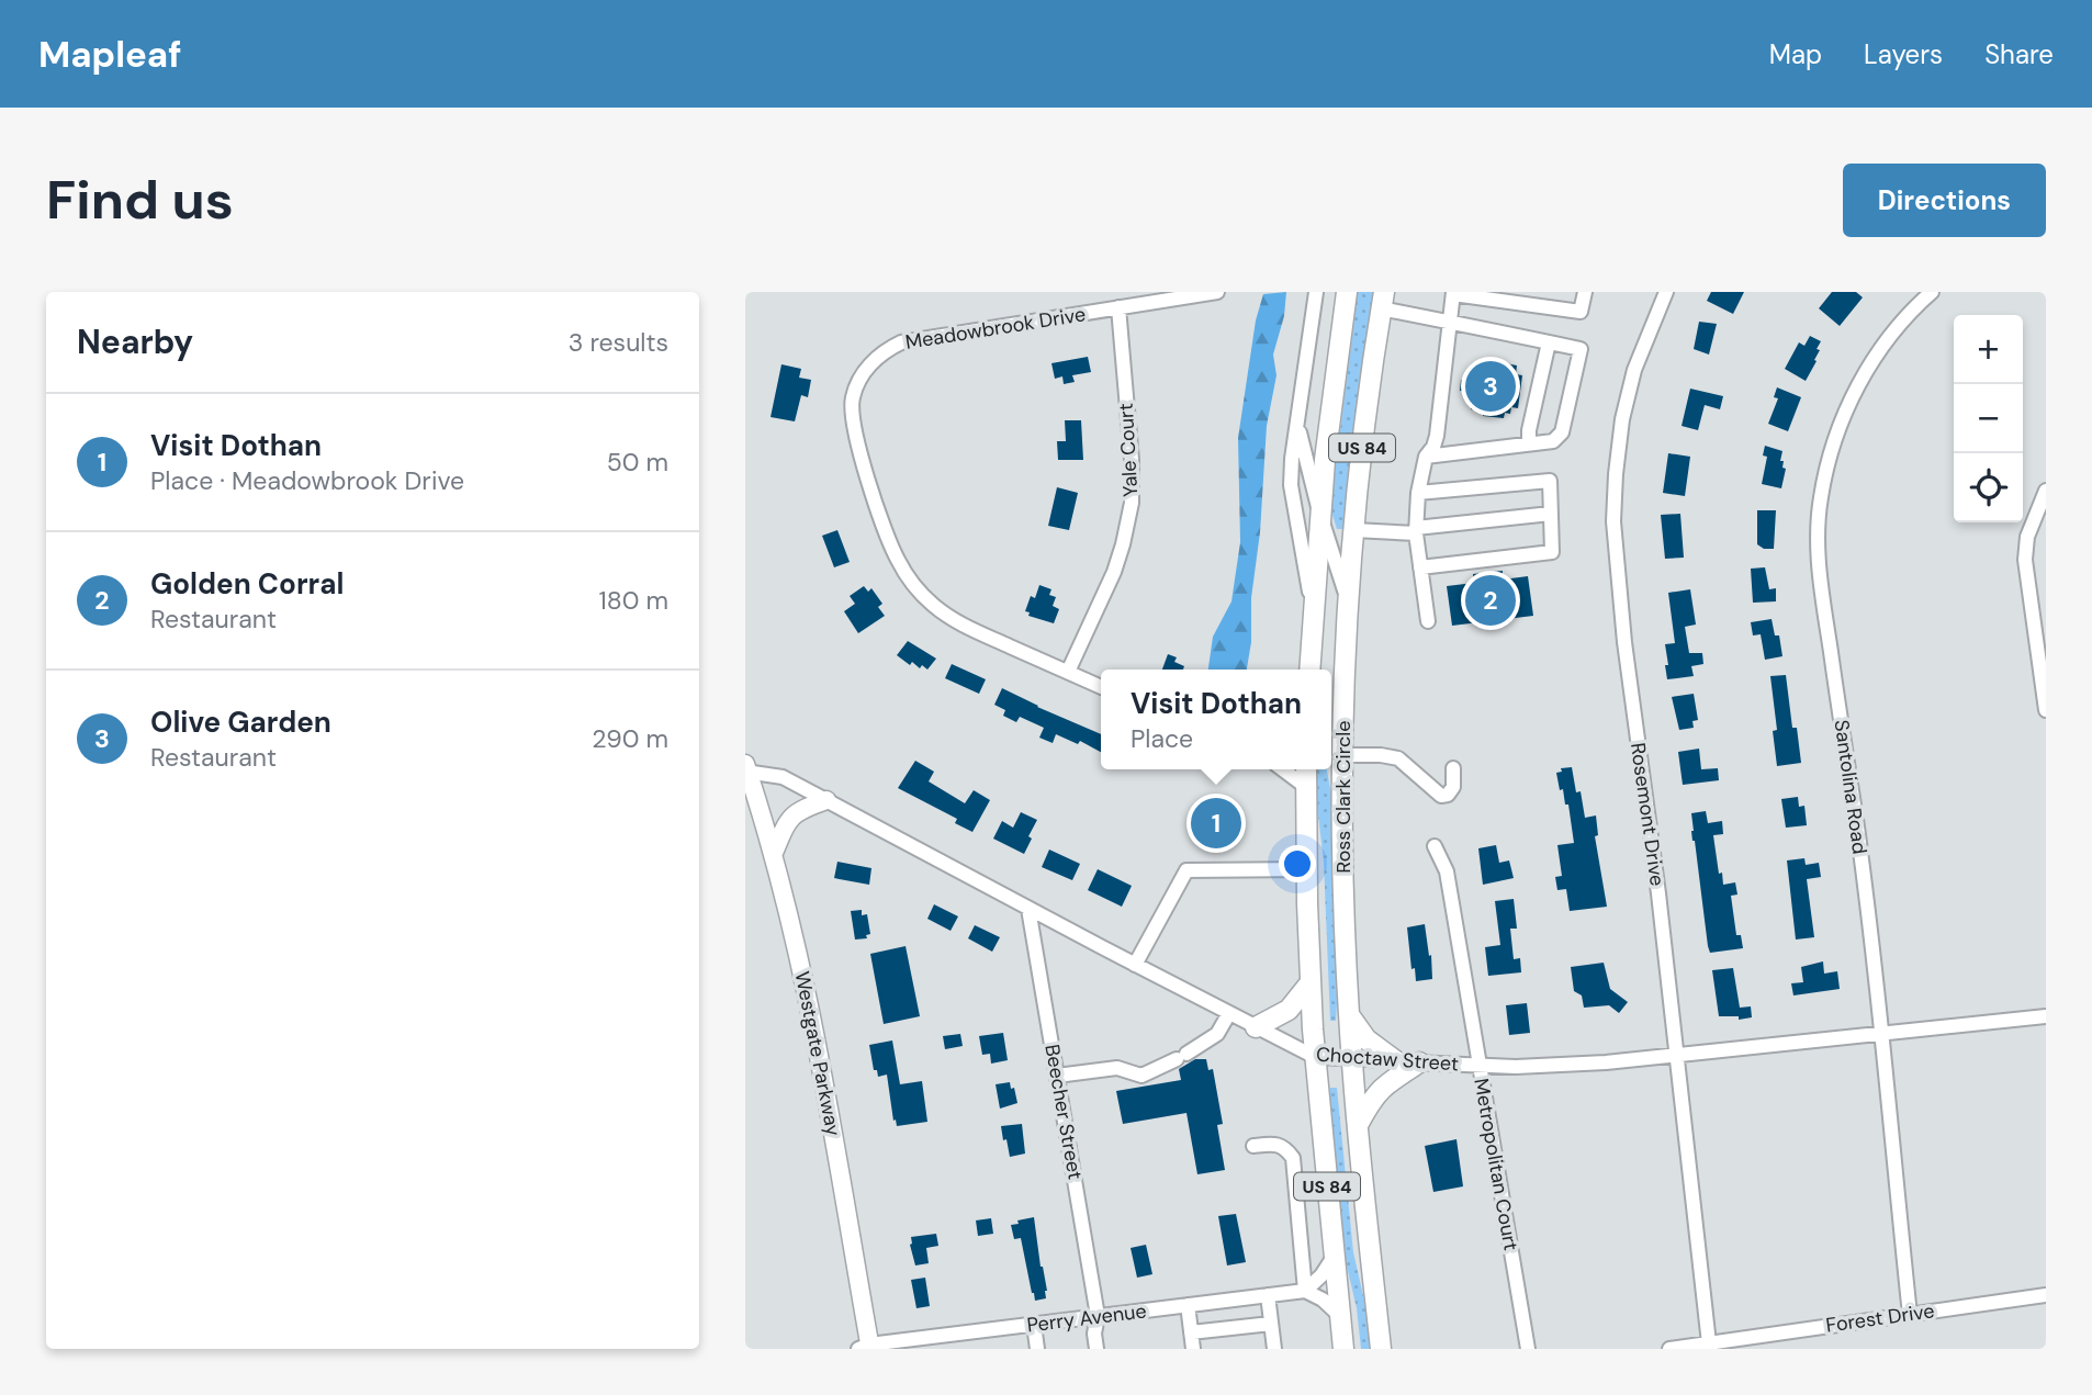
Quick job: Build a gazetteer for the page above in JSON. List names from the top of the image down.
{
  "streets": {
    "highway": ["US 84", "Ross Clark Circle"],
    "main road": ["Westgate Parkway"],
    "street": [
      "Meadowbrook Drive",
      "Yale Court",
      "Santolina Road",
      "Rosemont Drive",
      "Choctaw Street",
      "Beecher Street",
      "Metropolitan Court",
      "Perry Avenue",
      "Forest Drive"
    ]
  },
  "crossings": [
    ["Meadowbrook Drive", "Yale Court"],
    ["Santolina Road", "Choctaw Street"],
    ["Santolina Road", "Forest Drive"],
    ["Ross Clark Circle", "Choctaw Street"],
    ["Rosemont Drive", "Choctaw Street"],
    ["Rosemont Drive", "Forest Drive"],
    ["Westgate Parkway", "Choctaw Street"],
    ["Westgate Parkway", "Perry Avenue"],
    ["Choctaw Street", "Beecher Street"],
    ["Choctaw Street", "Metropolitan Court"],
    ["Beecher Street", "Perry Avenue"]
  ],
  "page": {
    "header": "Mapleaf",
    "nav": ["Map", "Layers", "Share"],
    "buttons": "Directions",
    "title": "Find us",
    "heading": ["Nearby", "3 results"],
    "map_buttons": ["+", "−"],
    "pins": ["3", "2", "1"],
    "list": [
      {
        "mark": "1",
        "name": "Visit Dothan",
        "note": "Place · Meadowbrook Drive",
        "value": "50 m"
      },
      {
        "mark": "2",
        "name": "Golden Corral",
        "note": "Restaurant",
        "value": "180 m"
      },
      {
        "mark": "3",
        "name": "Olive Garden",
        "note": "Restaurant",
        "value": "290 m"
      }
    ],
    "popup": ["Visit Dothan", "Place"]
  }
}
